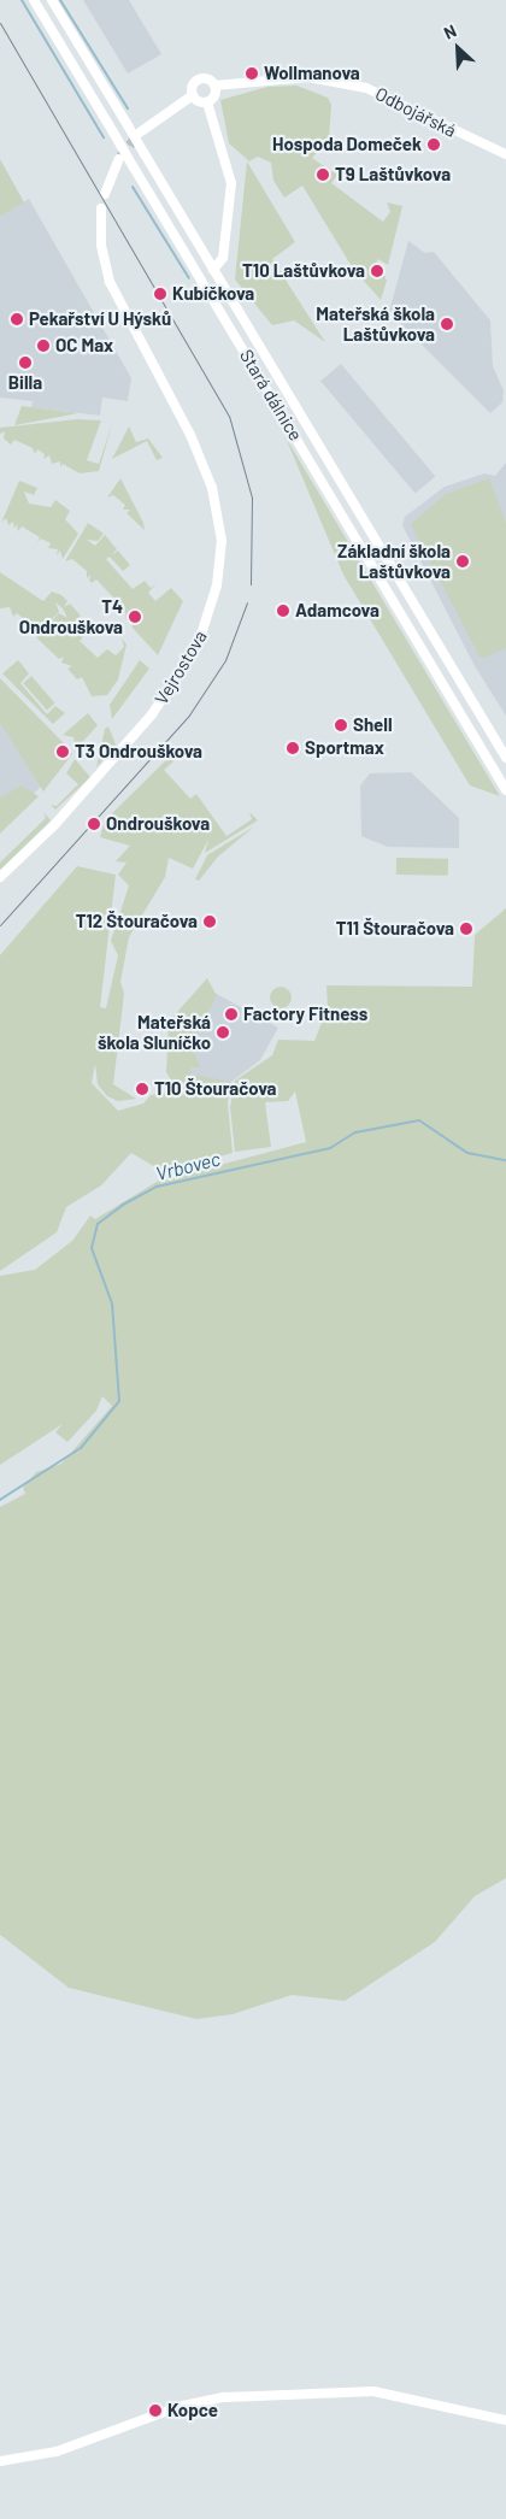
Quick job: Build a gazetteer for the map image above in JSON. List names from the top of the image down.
{
  "streets": {
    "street": ["Odbojářská", "Stará dálnice", "Vejrostova"]
  },
  "water": ["Vrbovec"],
  "places": [
    "Wollmanova",
    "Hospoda Domeček",
    "T9 Laštůvkova",
    "T10 Laštůvkova",
    "Kubíčkova",
    "Pekařství U Hýsků",
    "Mateřská škola Laštůvkova",
    "OC Max",
    "Billa",
    "Základní škola Laštůvkova",
    "Adamcova",
    "T4 Ondrouškova",
    "Shell",
    "Sportmax",
    "T3 Ondrouškova",
    "Ondrouškova",
    "T12 Štouračova",
    "T11 Štouračova",
    "Factory Fitness",
    "Mateřská škola Sluníčko",
    "T10 Štouračova",
    "Kopce"
  ],
  "north": "top left"
}
